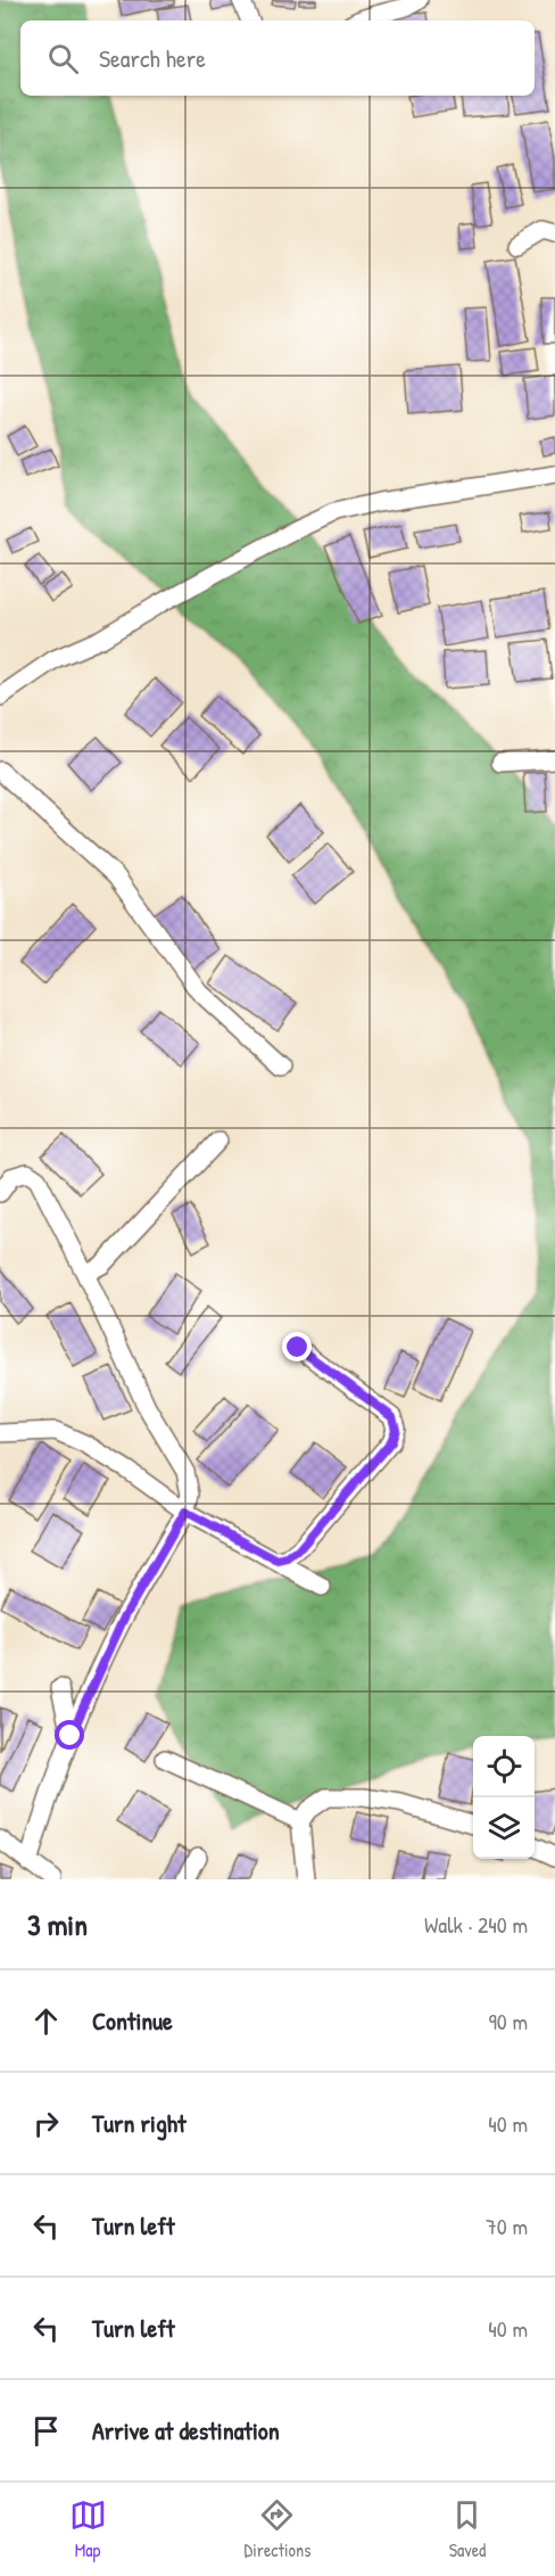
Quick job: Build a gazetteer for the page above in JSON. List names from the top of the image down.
{
  "page": {
    "search": "Search here",
    "heading": ["3 min", "Walk · 240 m"],
    "list": [
      ["Continue", "90 m"],
      ["Turn right", "40 m"],
      ["Turn left", "70 m"],
      ["Turn left", "40 m"],
      "Arrive at destination"
    ],
    "nav": ["Map", "Directions", "Saved"]
  }
}
